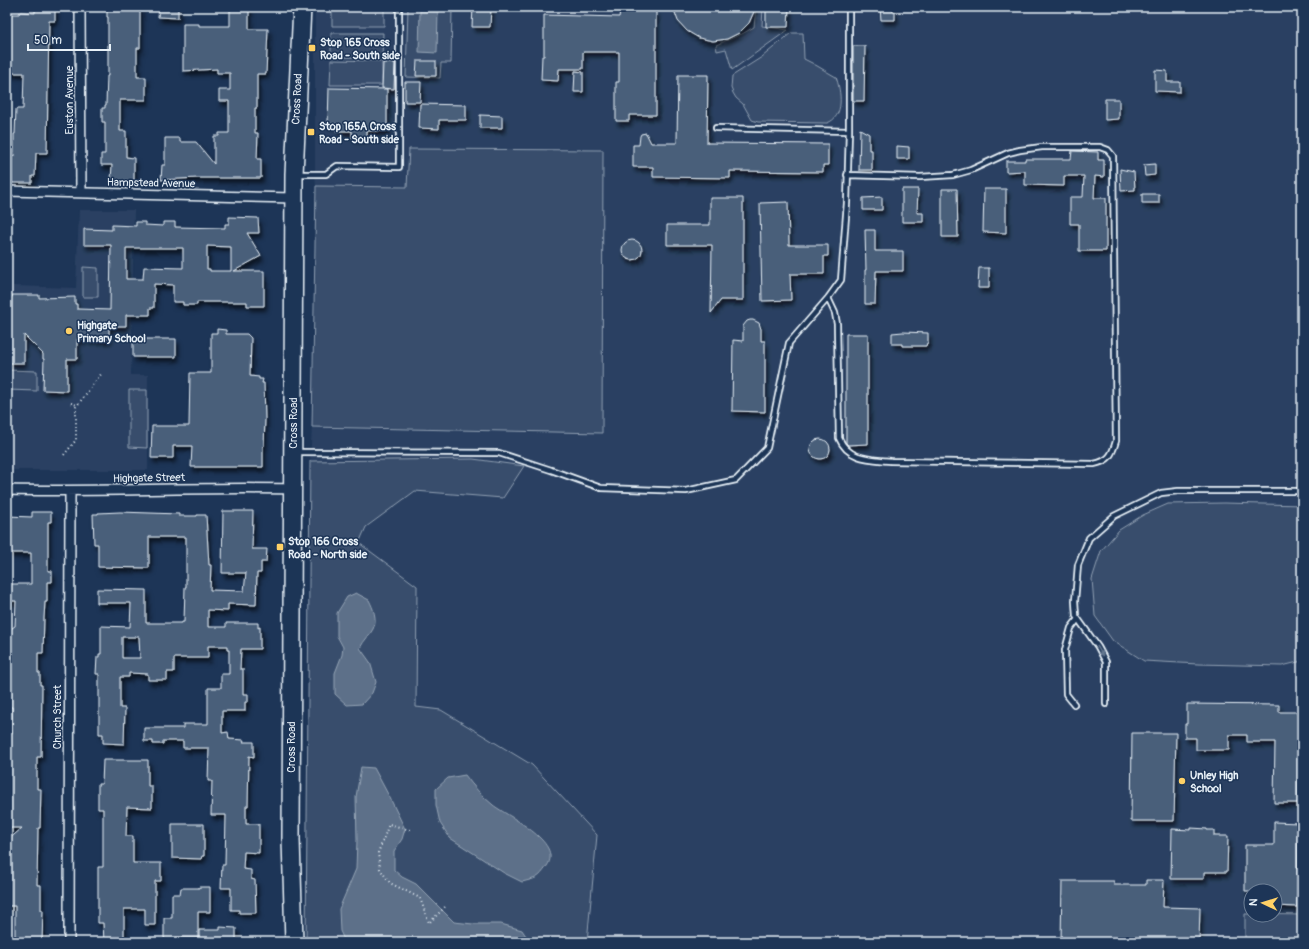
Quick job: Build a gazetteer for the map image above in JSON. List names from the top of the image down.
{
  "streets": {
    "highway": ["Cross Road"],
    "street": [
      "Euston Avenue",
      "Hampstead Avenue",
      "Highgate Street",
      "Church Street"
    ]
  },
  "crossings": [
    ["Cross Road", "Hampstead Avenue"],
    ["Cross Road", "Highgate Street"],
    ["Euston Avenue", "Hampstead Avenue"],
    ["Highgate Street", "Church Street"]
  ],
  "places": {
    "transit": ["Stop 165 Cross Road - South side", "Stop 165A Cross Road - South side", "Stop 166 Cross Road - North side"],
    "other": ["Highgate Primary School", "Unley High School"]
  },
  "scale_bar": "50 m",
  "north": "left"
}
